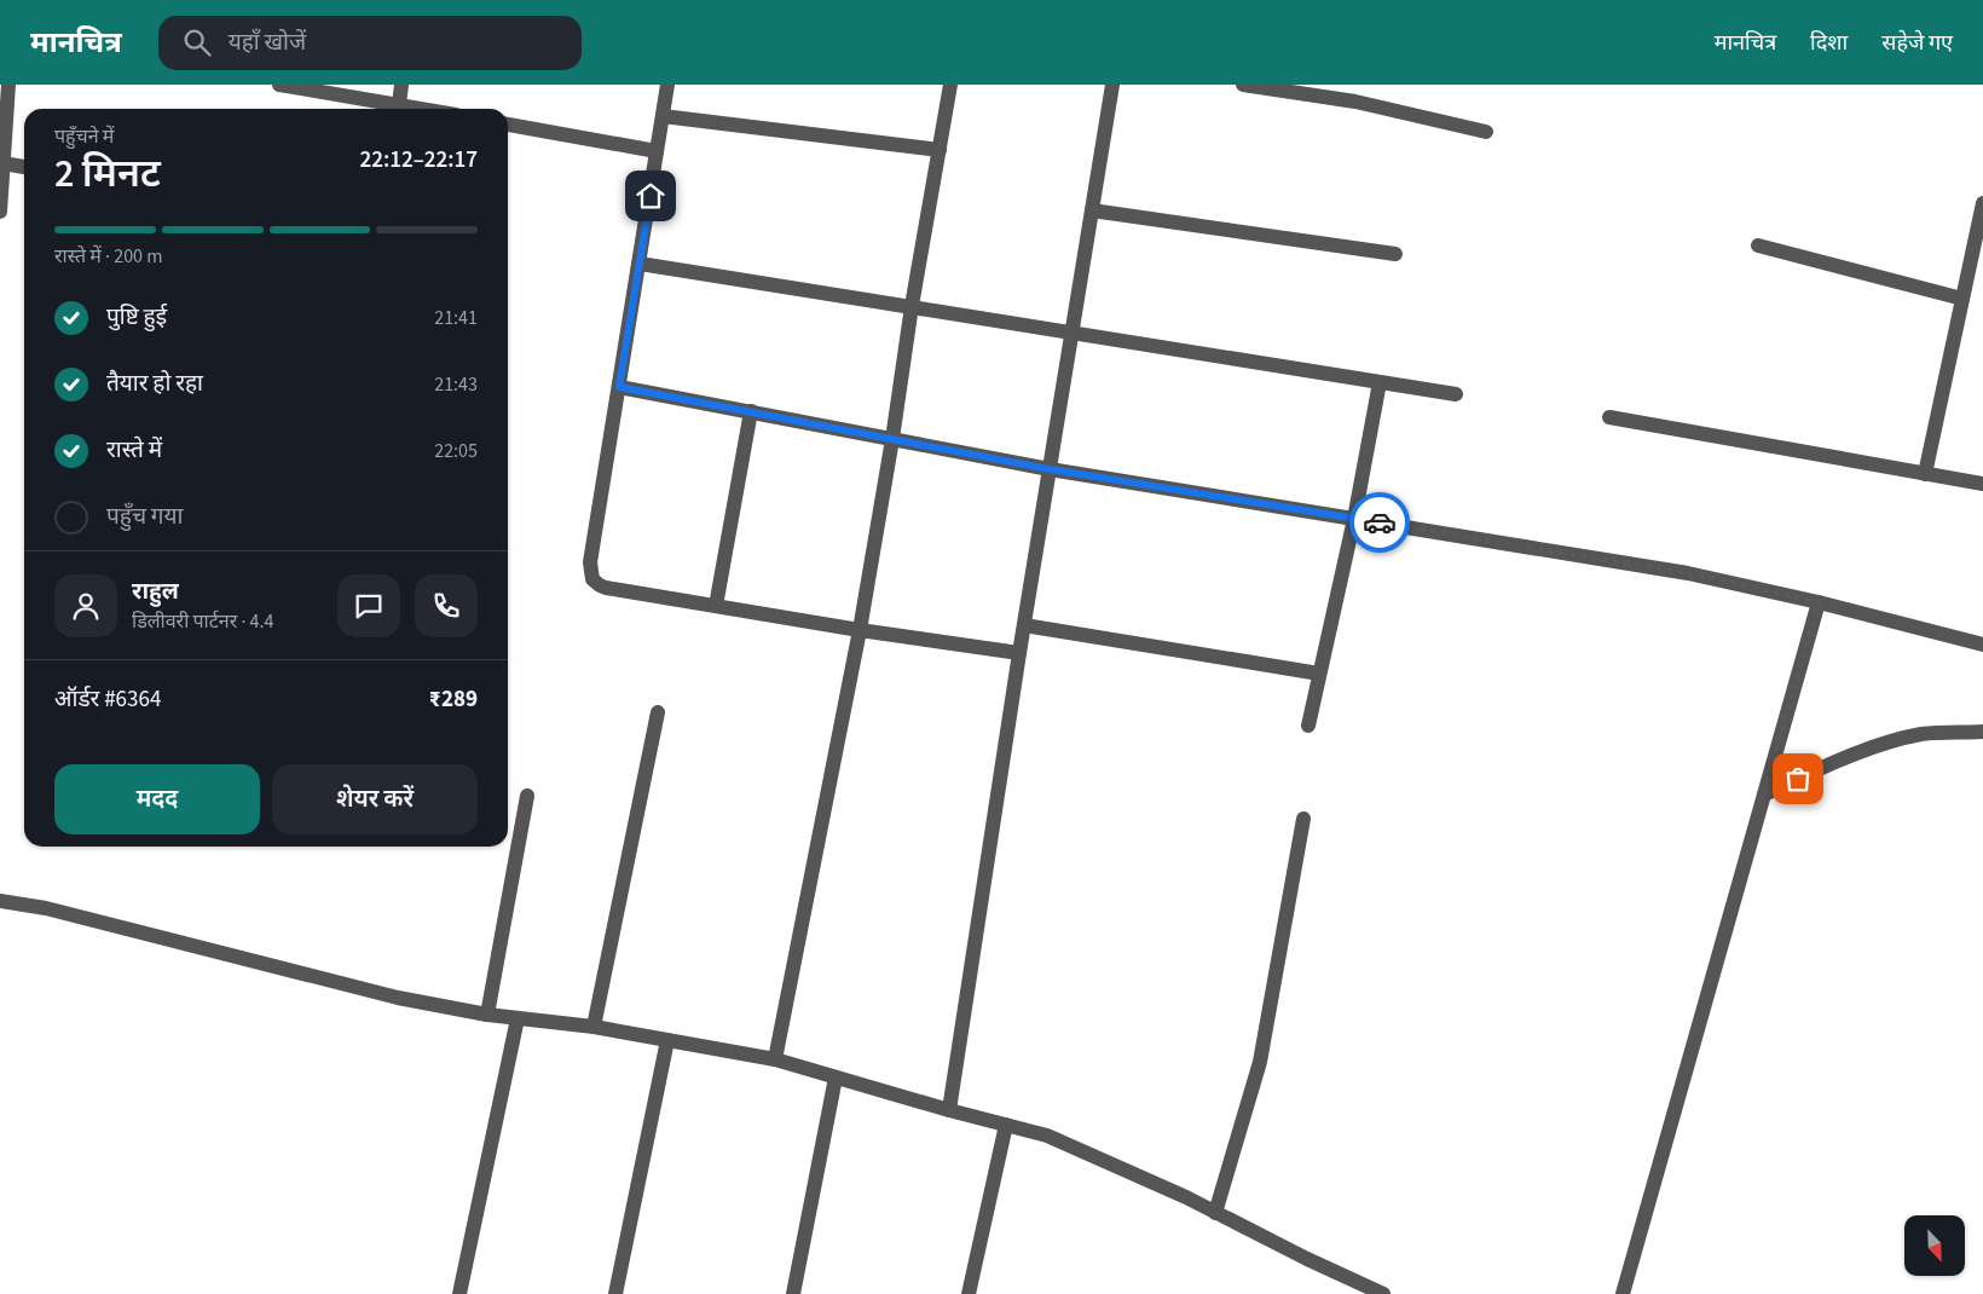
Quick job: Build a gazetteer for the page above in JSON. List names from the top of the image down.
{
  "north": "bottom right",
  "page": {
    "header": "मानचित्र",
    "search": "यहाँ खोजें",
    "nav": ["मानचित्र", "दिशा", "सहेजे गए"],
    "heading": ["2 मिनट", "पहुँचने में", "22:12–22:17"],
    "panel": [
      "राहुल",
      "डिलीवरी पार्टनर · 4.4",
      "ऑर्डर #6364",
      "₹289"
    ],
    "bar": "रास्ते में · 200 m",
    "list": [
      ["पुष्टि हुई", "21:41"],
      ["तैयार हो रहा", "21:43"],
      ["रास्ते में", "22:05"],
      "पहुँच गया"
    ],
    "buttons": ["मदद", "शेयर करें"]
  }
}
